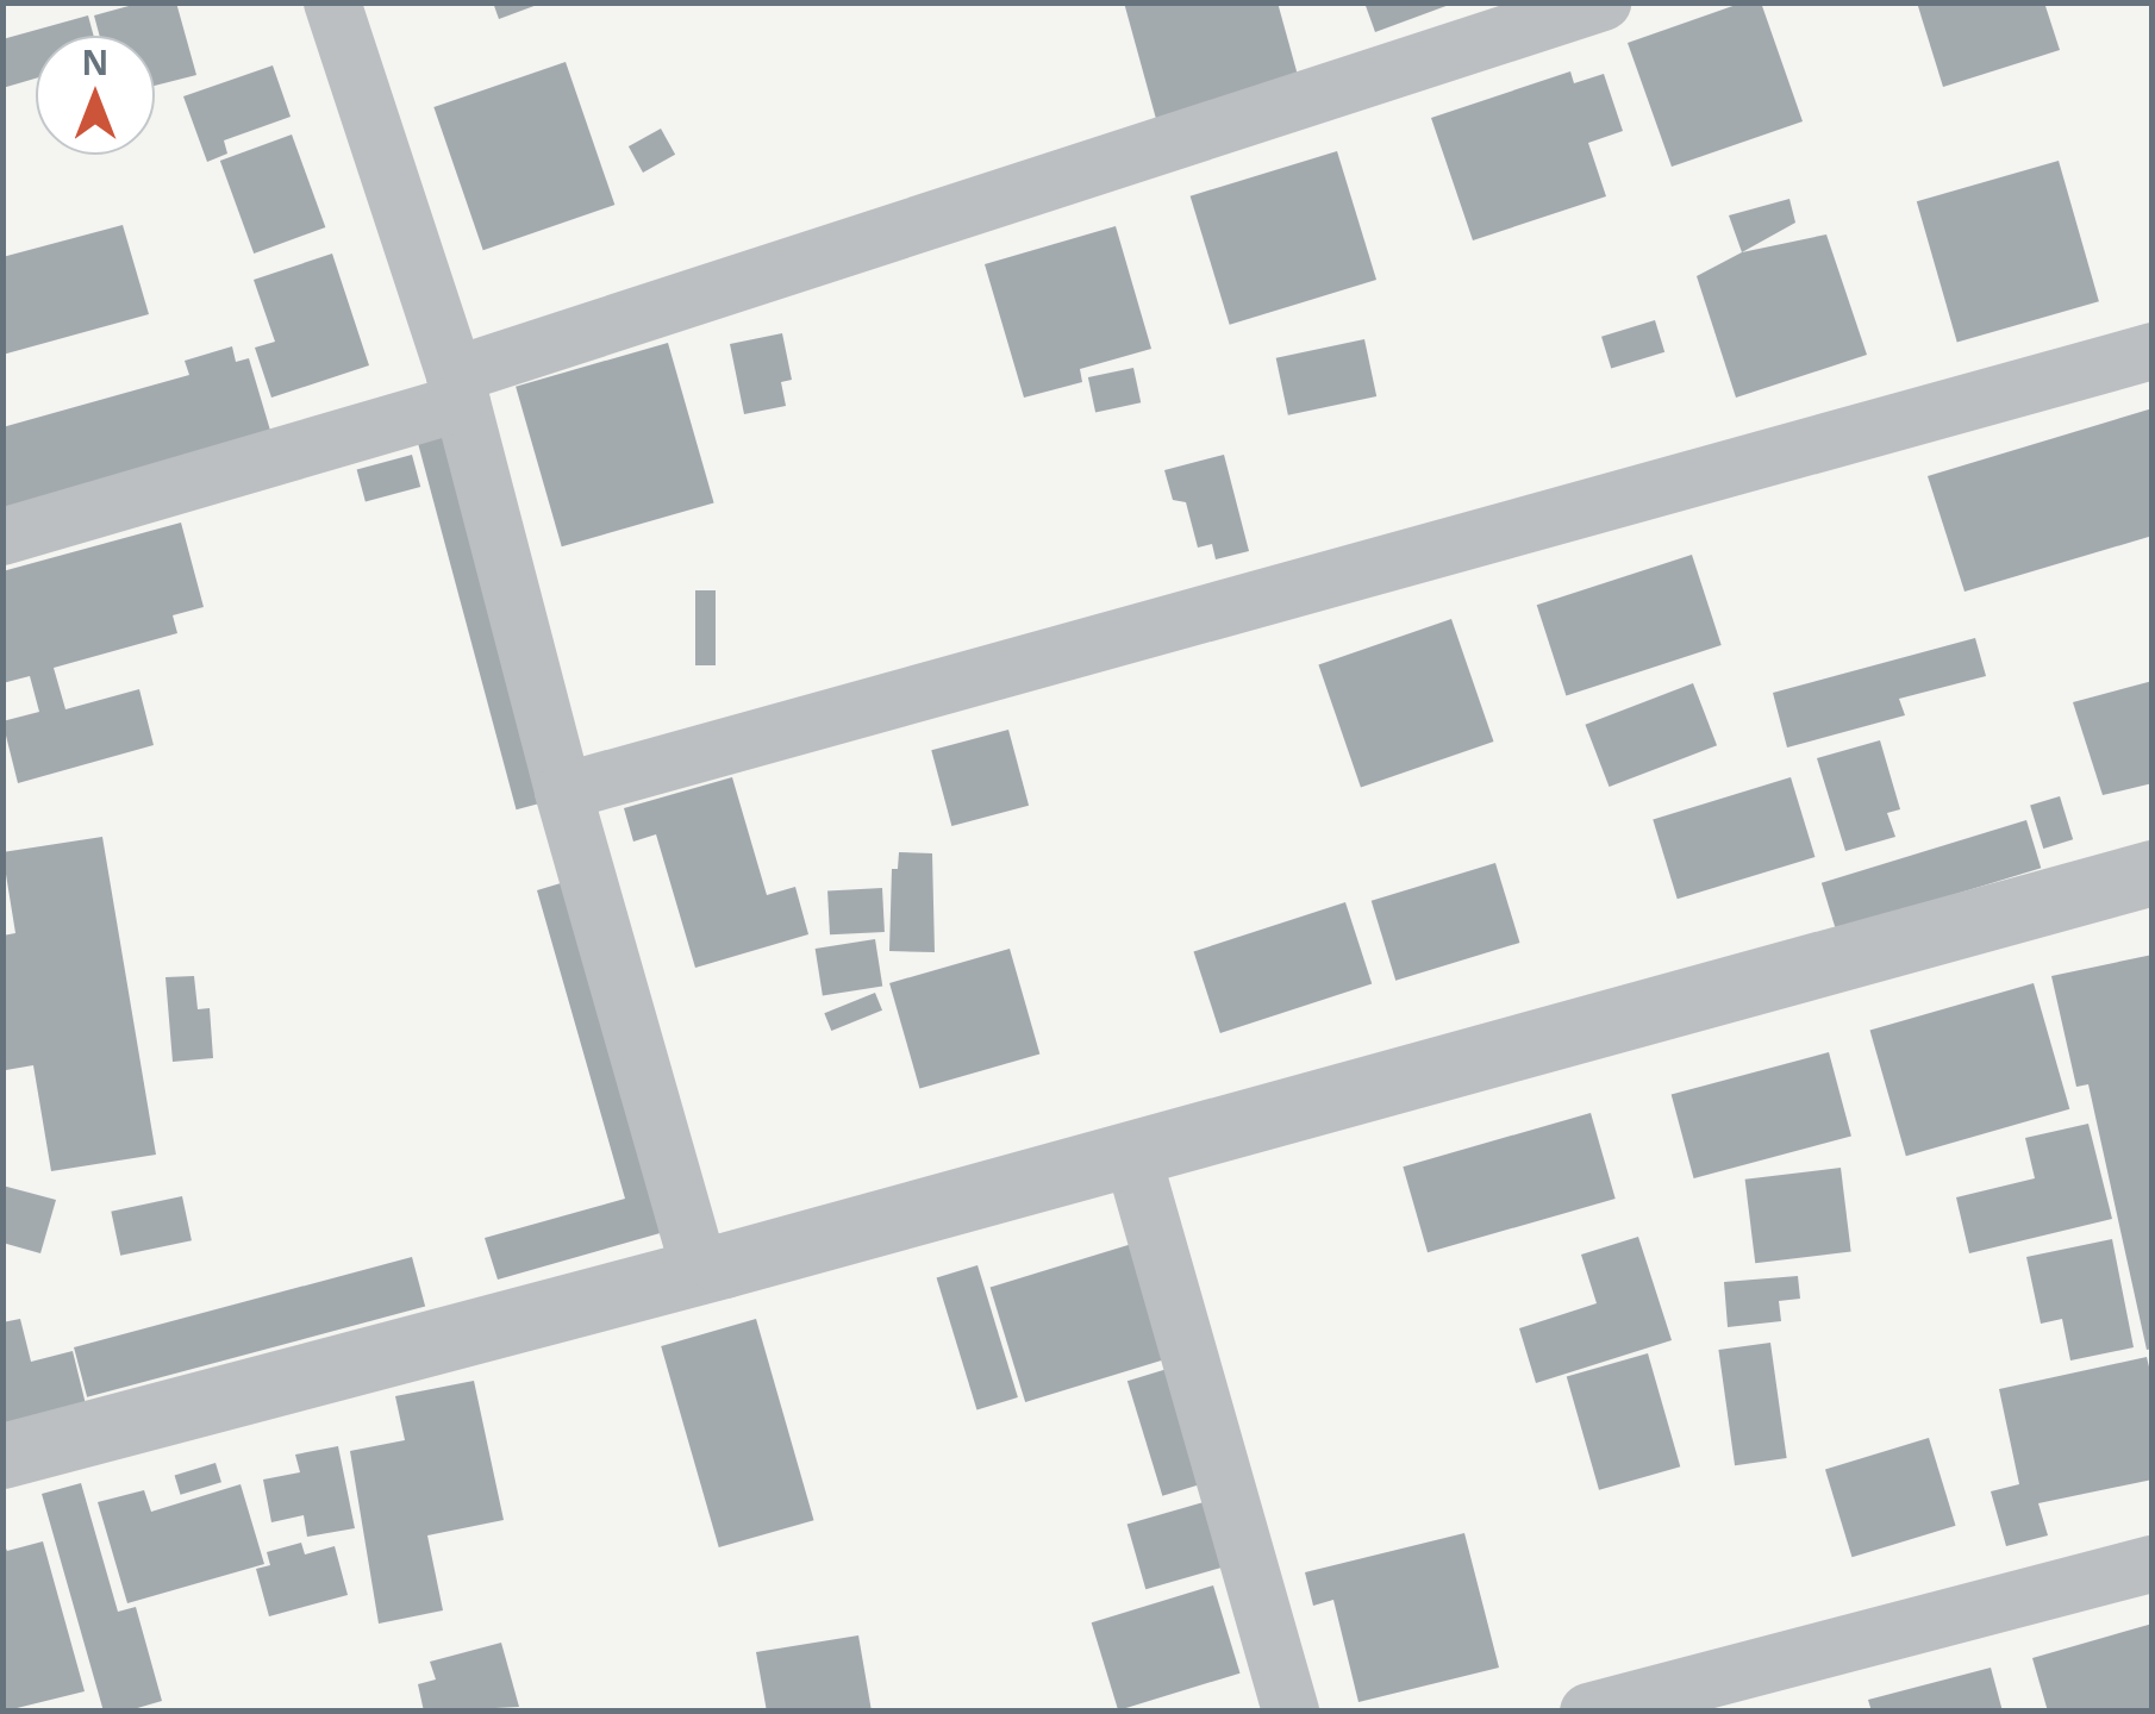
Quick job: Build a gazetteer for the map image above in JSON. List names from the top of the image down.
{
  "north": "top"
}
